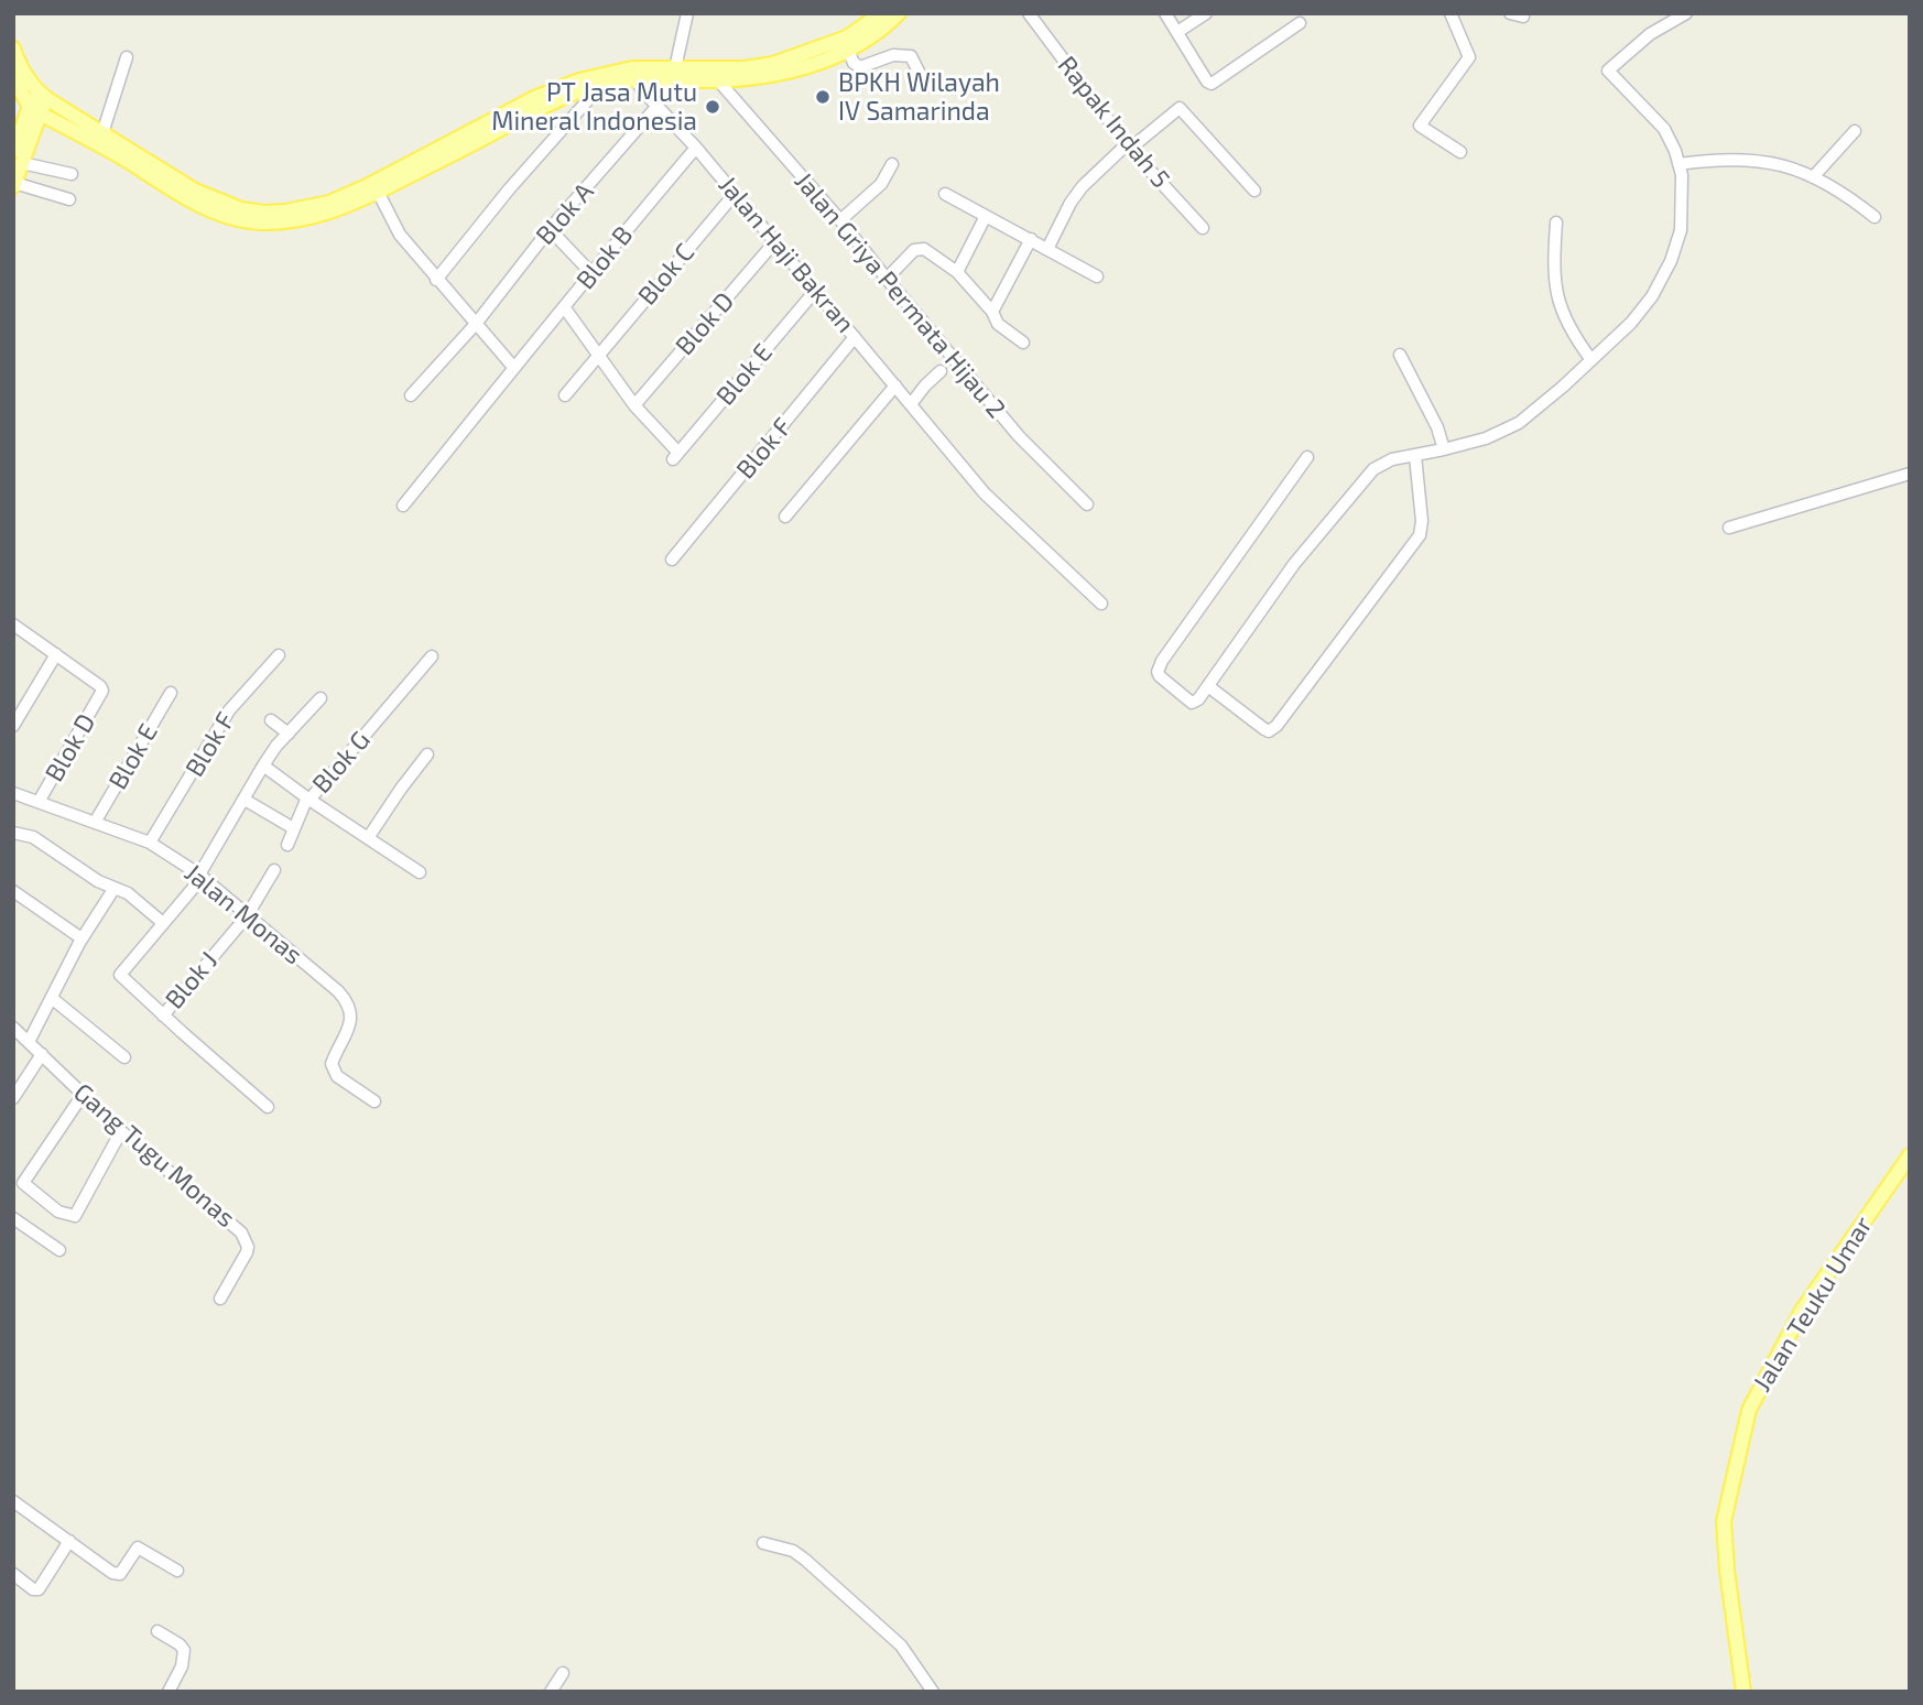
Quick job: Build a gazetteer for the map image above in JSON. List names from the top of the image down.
{
  "streets": {
    "main road": ["Jalan Teuku Umar"],
    "street": [
      "Rapak Indah 5",
      "Blok A",
      "Jalan Haji Bakran",
      "Blok B",
      "Blok C",
      "Jalan Griya Permata Hijau 2",
      "Blok D",
      "Blok E",
      "Blok F",
      "Blok G",
      "Jalan Monas",
      "Blok J",
      "Gang Tugu Monas"
    ]
  },
  "crossings": [
    ["Blok A", "Jalan Haji Bakran"],
    ["Jalan Haji Bakran", "Blok B"],
    ["Jalan Haji Bakran", "Blok C"],
    ["Jalan Haji Bakran", "Blok D"],
    ["Jalan Haji Bakran", "Blok E"],
    ["Jalan Haji Bakran", "Blok F"],
    ["Blok D", "Blok E"],
    ["Blok D", "Jalan Monas"],
    ["Blok E", "Jalan Monas"],
    ["Blok F", "Jalan Monas"],
    ["Jalan Monas", "Blok J"]
  ],
  "places": ["BPKH Wilayah IV Samarinda", "PT Jasa Mutu Mineral Indonesia"]
}
